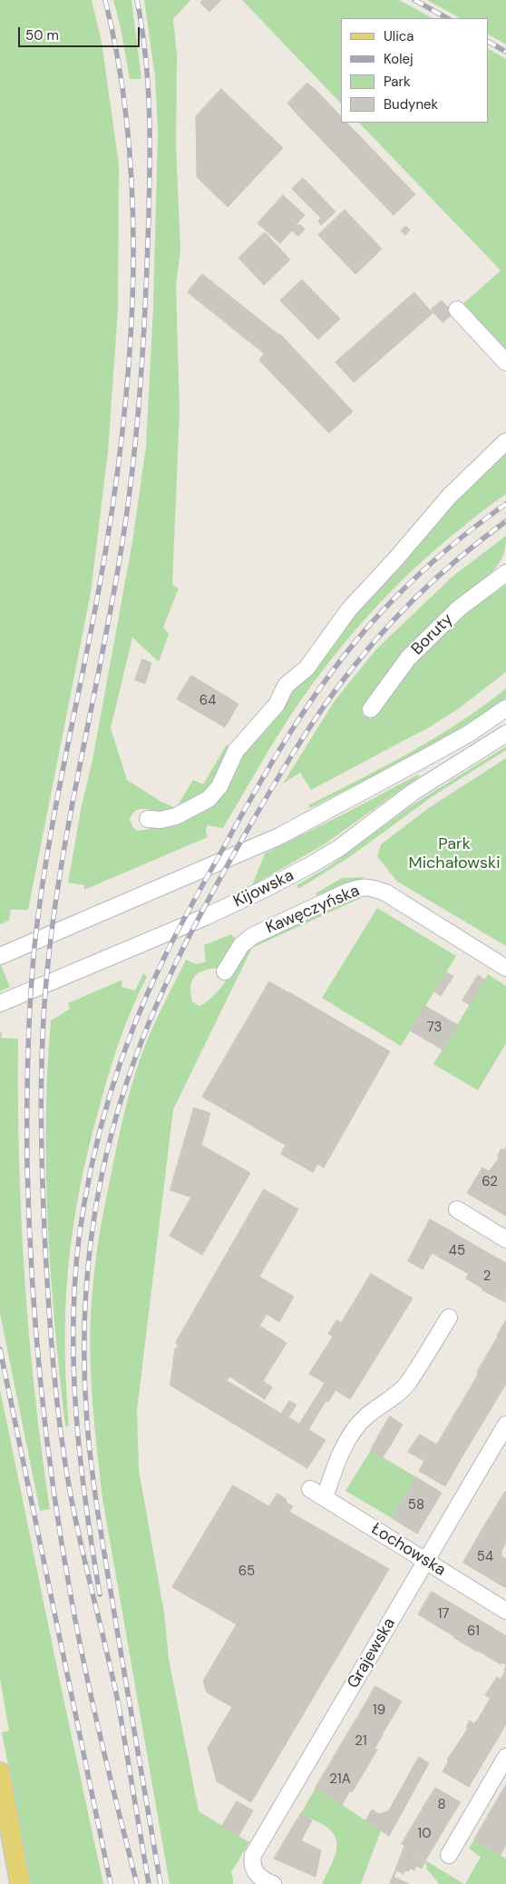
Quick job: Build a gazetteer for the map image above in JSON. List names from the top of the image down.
{
  "streets": {
    "street": [
      "Boruty",
      "Kijowska",
      "Kawęczyńska",
      "Łochowska",
      "Grajewska"
    ]
  },
  "crossings": [
    ["Łochowska", "Grajewska"]
  ],
  "parks": ["Park Michałowski"],
  "house_numbers": [
    "64",
    "73",
    "62",
    "45",
    "2",
    "58",
    "54",
    "65",
    "17",
    "61",
    "19",
    "21",
    "21A",
    "8",
    "10"
  ],
  "legend": [
    "Ulica",
    "Kolej",
    "Park",
    "Budynek"
  ],
  "scale_bar": "50 m"
}
